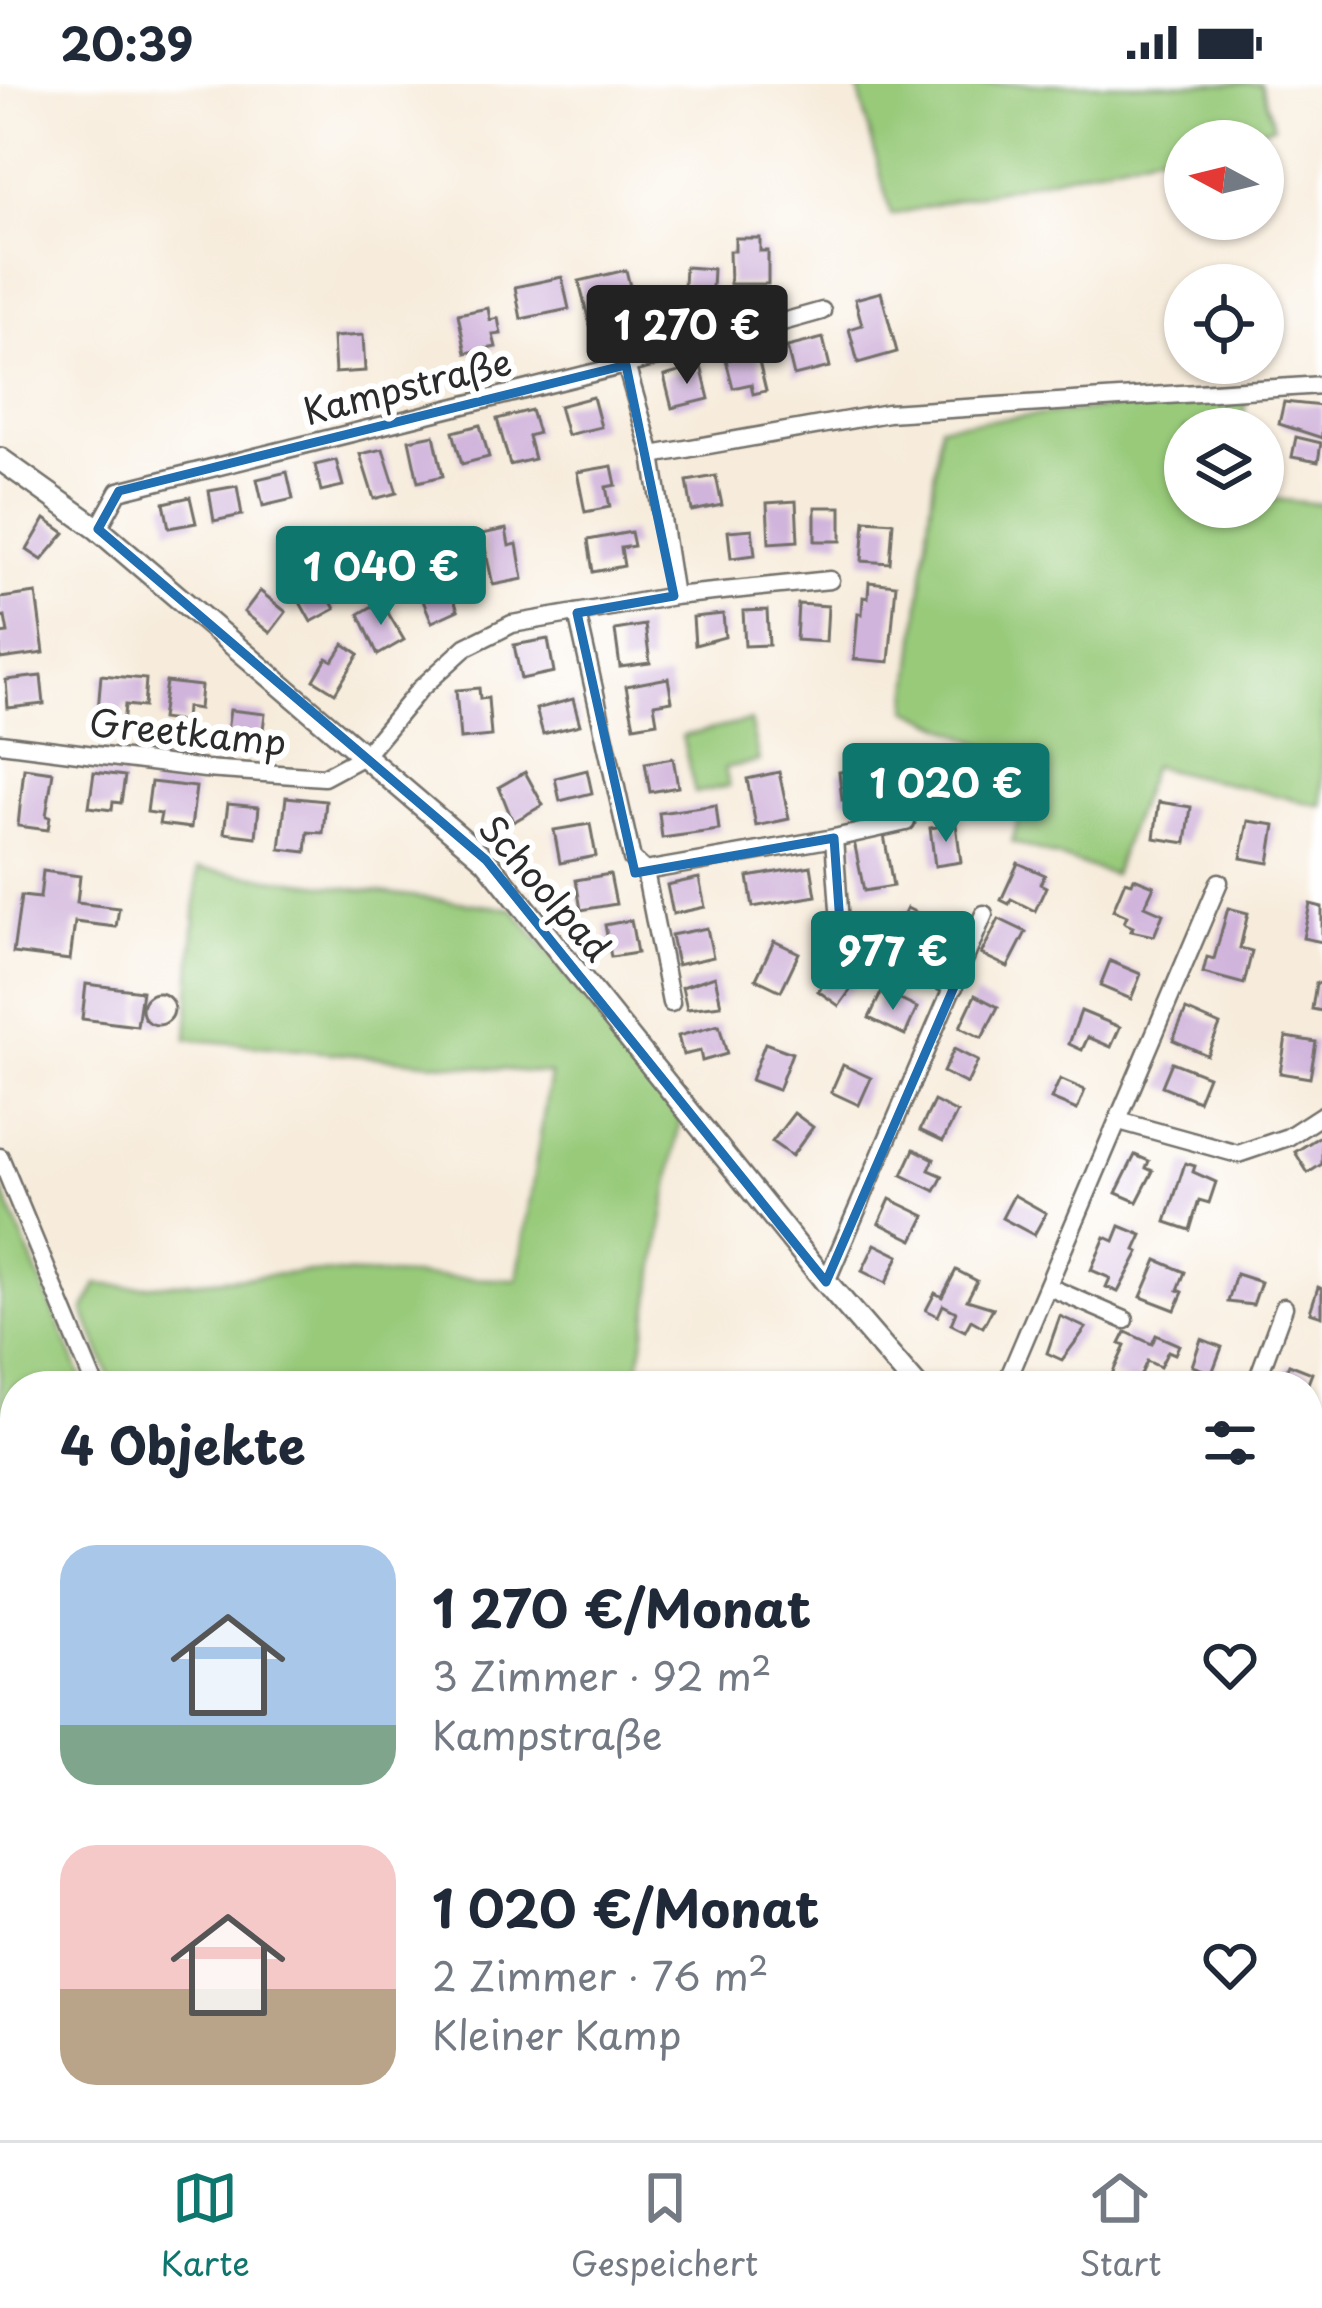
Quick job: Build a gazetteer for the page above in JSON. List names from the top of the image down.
{
  "streets": {
    "street": ["Kampstraße", "Greetkamp", "Schoolpad"]
  },
  "crossings": [
    ["Kampstraße", "Schoolpad"],
    ["Greetkamp", "Schoolpad"]
  ],
  "north": "left",
  "page": {
    "status": "20:39",
    "price": [
      "1 270 €",
      "1 040 €",
      "1 020 €",
      "977 €"
    ],
    "heading": "4 Objekte",
    "list": [
      {
        "name": "1 270 €/Monat",
        "note": "3 Zimmer · 92 m² · Kampstraße"
      },
      {
        "name": "1 020 €/Monat",
        "note": "2 Zimmer · 76 m² · Kleiner Kamp"
      }
    ],
    "tabs": ["Karte", "Gespeichert", "Start"]
  }
}
